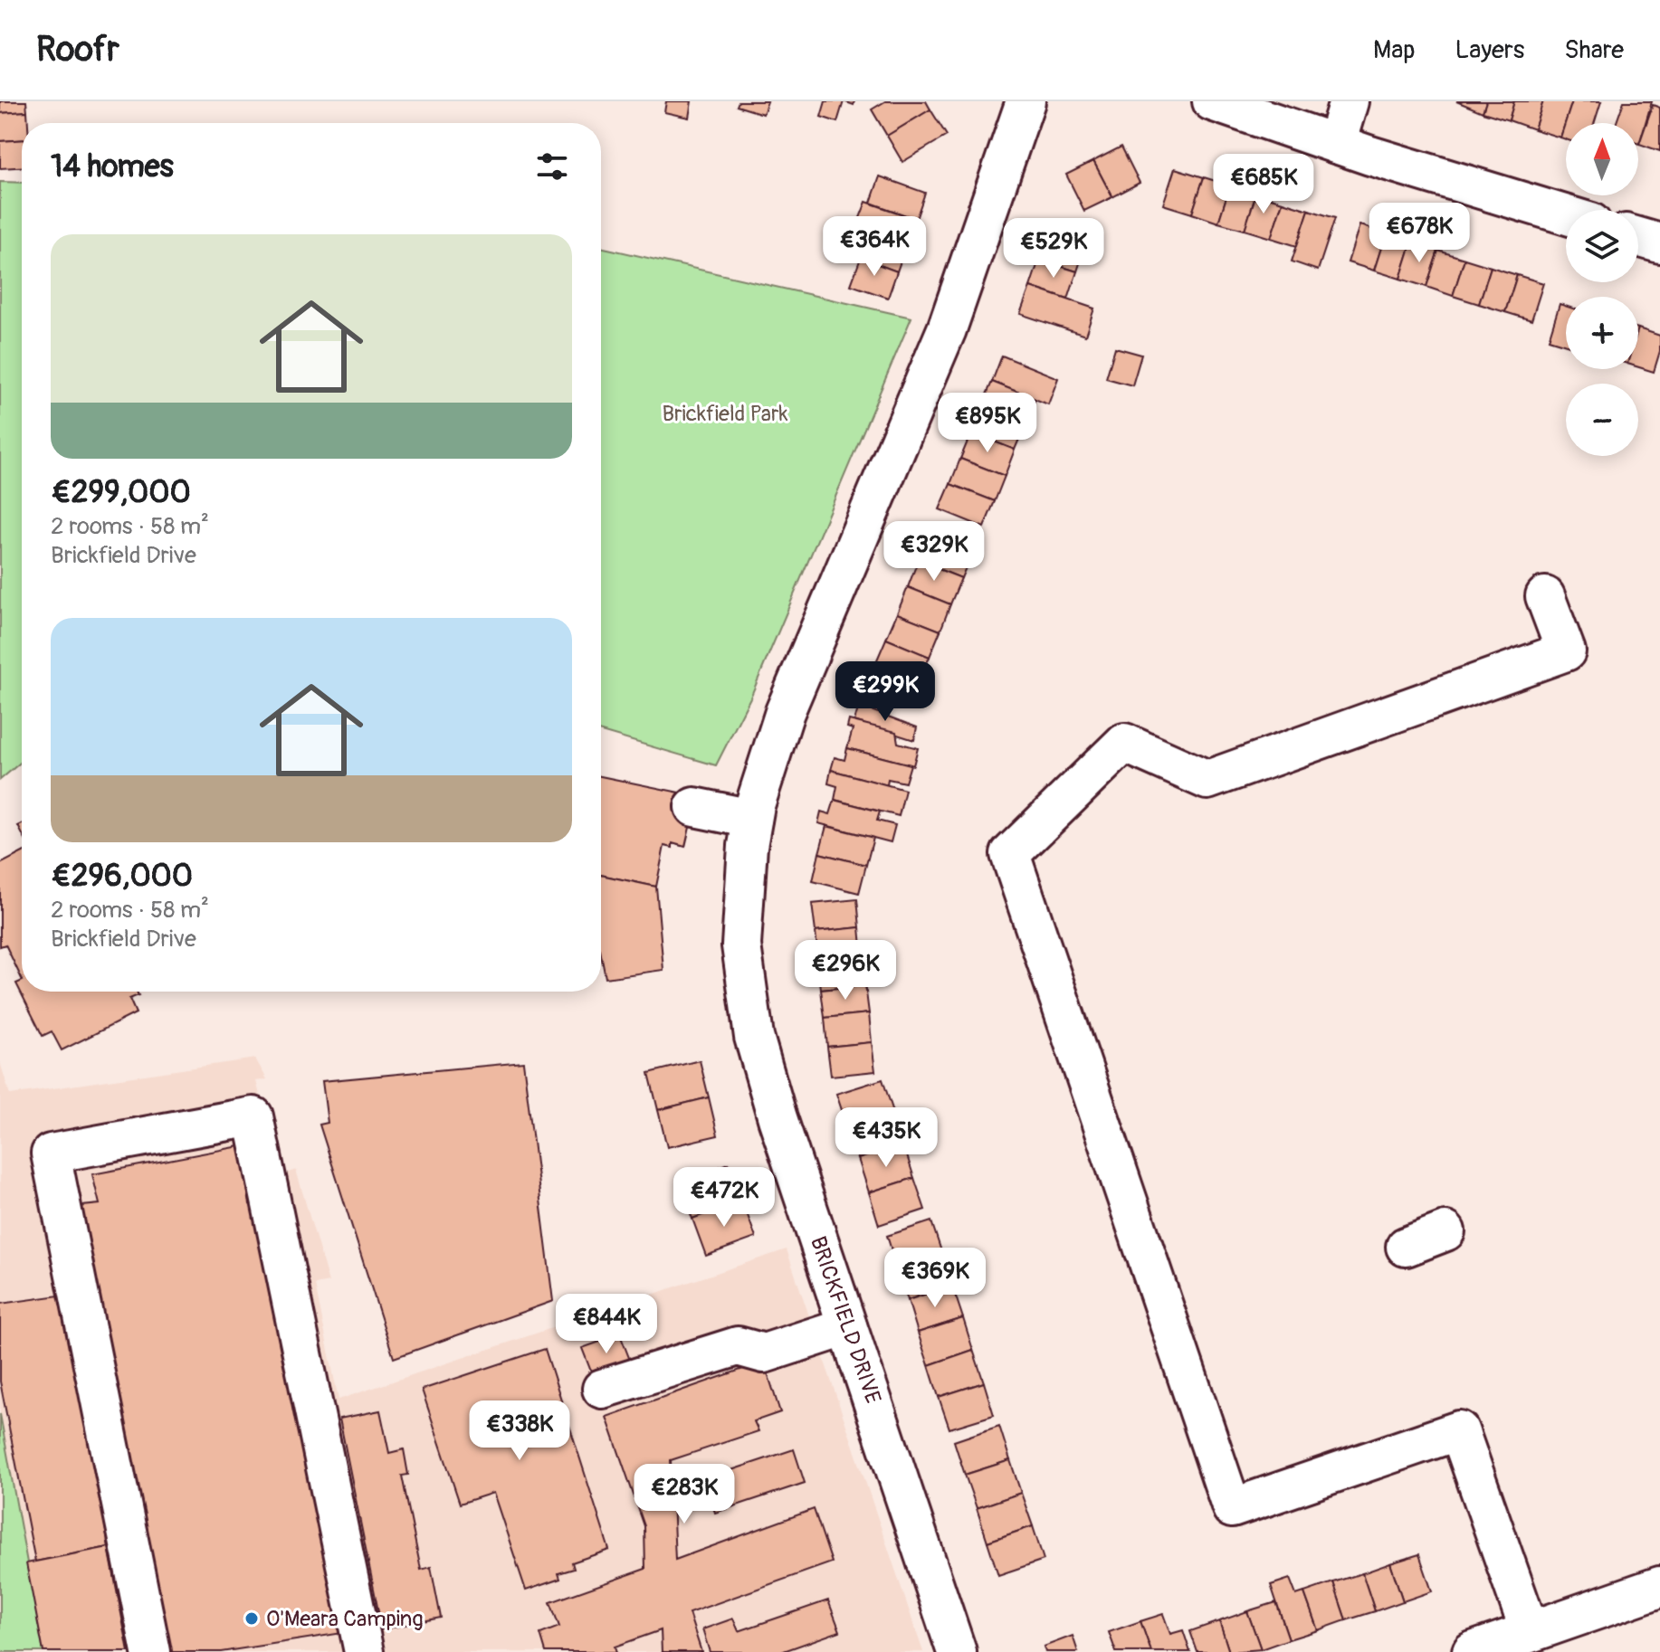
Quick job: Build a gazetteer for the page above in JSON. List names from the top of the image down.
{
  "streets": {
    "street": ["BRICKFIELD DRIVE"]
  },
  "parks": ["Brickfield Park"],
  "places": ["O'Meara Camping"],
  "north": "top",
  "page": {
    "header": "Roofr",
    "nav": ["Map", "Layers", "Share"],
    "map_buttons": ["+", "−"],
    "heading": "14 homes",
    "price": [
      "€685K",
      "€678K",
      "€364K",
      "€529K",
      "€895K",
      "€329K",
      "€299K",
      "€296K",
      "€435K",
      "€472K",
      "€369K",
      "€844K",
      "€338K",
      "€283K"
    ],
    "list": [
      {
        "name": "€299,000",
        "note": "2 rooms · 58 m² · Brickfield Drive"
      },
      {
        "name": "€296,000",
        "note": "2 rooms · 58 m² · Brickfield Drive"
      }
    ]
  }
}
